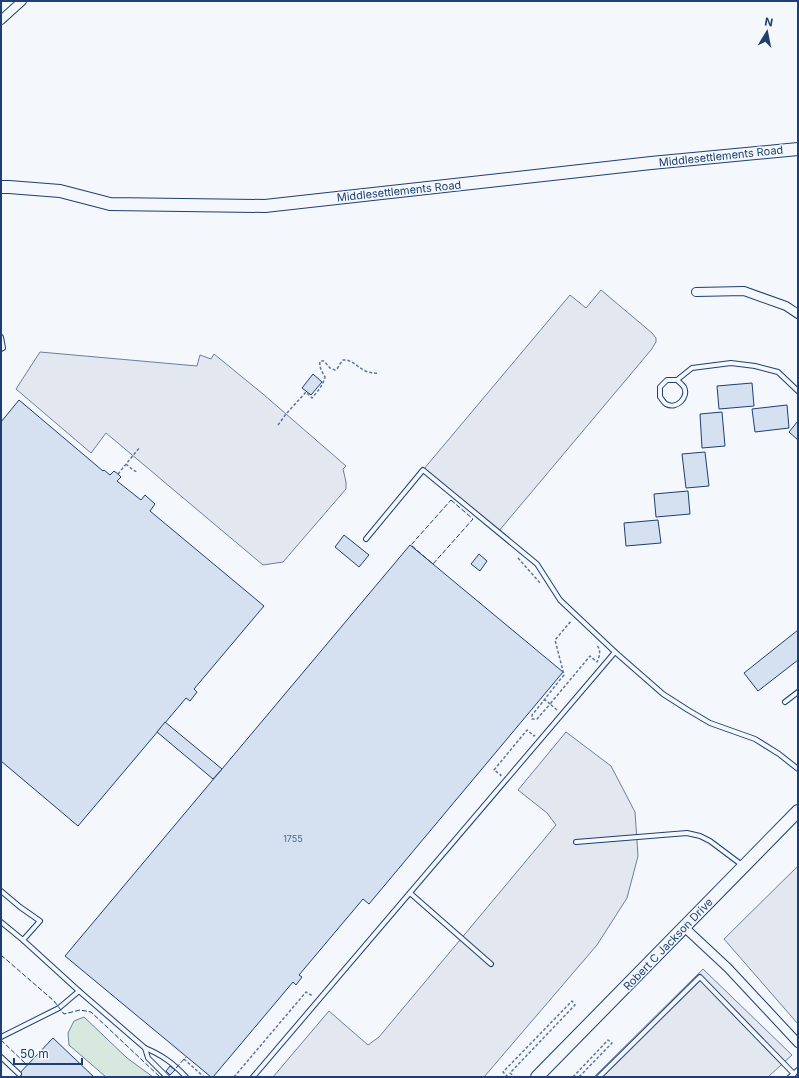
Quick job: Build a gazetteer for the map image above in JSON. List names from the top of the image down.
{
  "streets": {
    "street": ["Middlesettlements Road", "Robert C Jackson Drive"]
  },
  "house_numbers": ["1755"],
  "scale_bar": "50 m",
  "north": "top"
}
